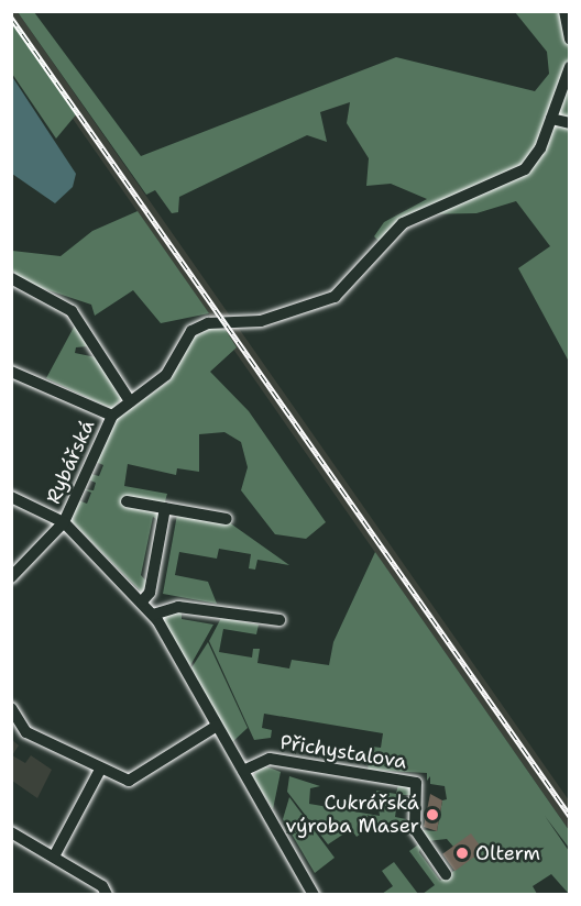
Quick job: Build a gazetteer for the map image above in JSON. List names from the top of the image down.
{
  "streets": {
    "street": ["Rybářská", "Přichystalova"]
  },
  "places": ["Cukrářská výroba Maser", "Olterm"]
}
